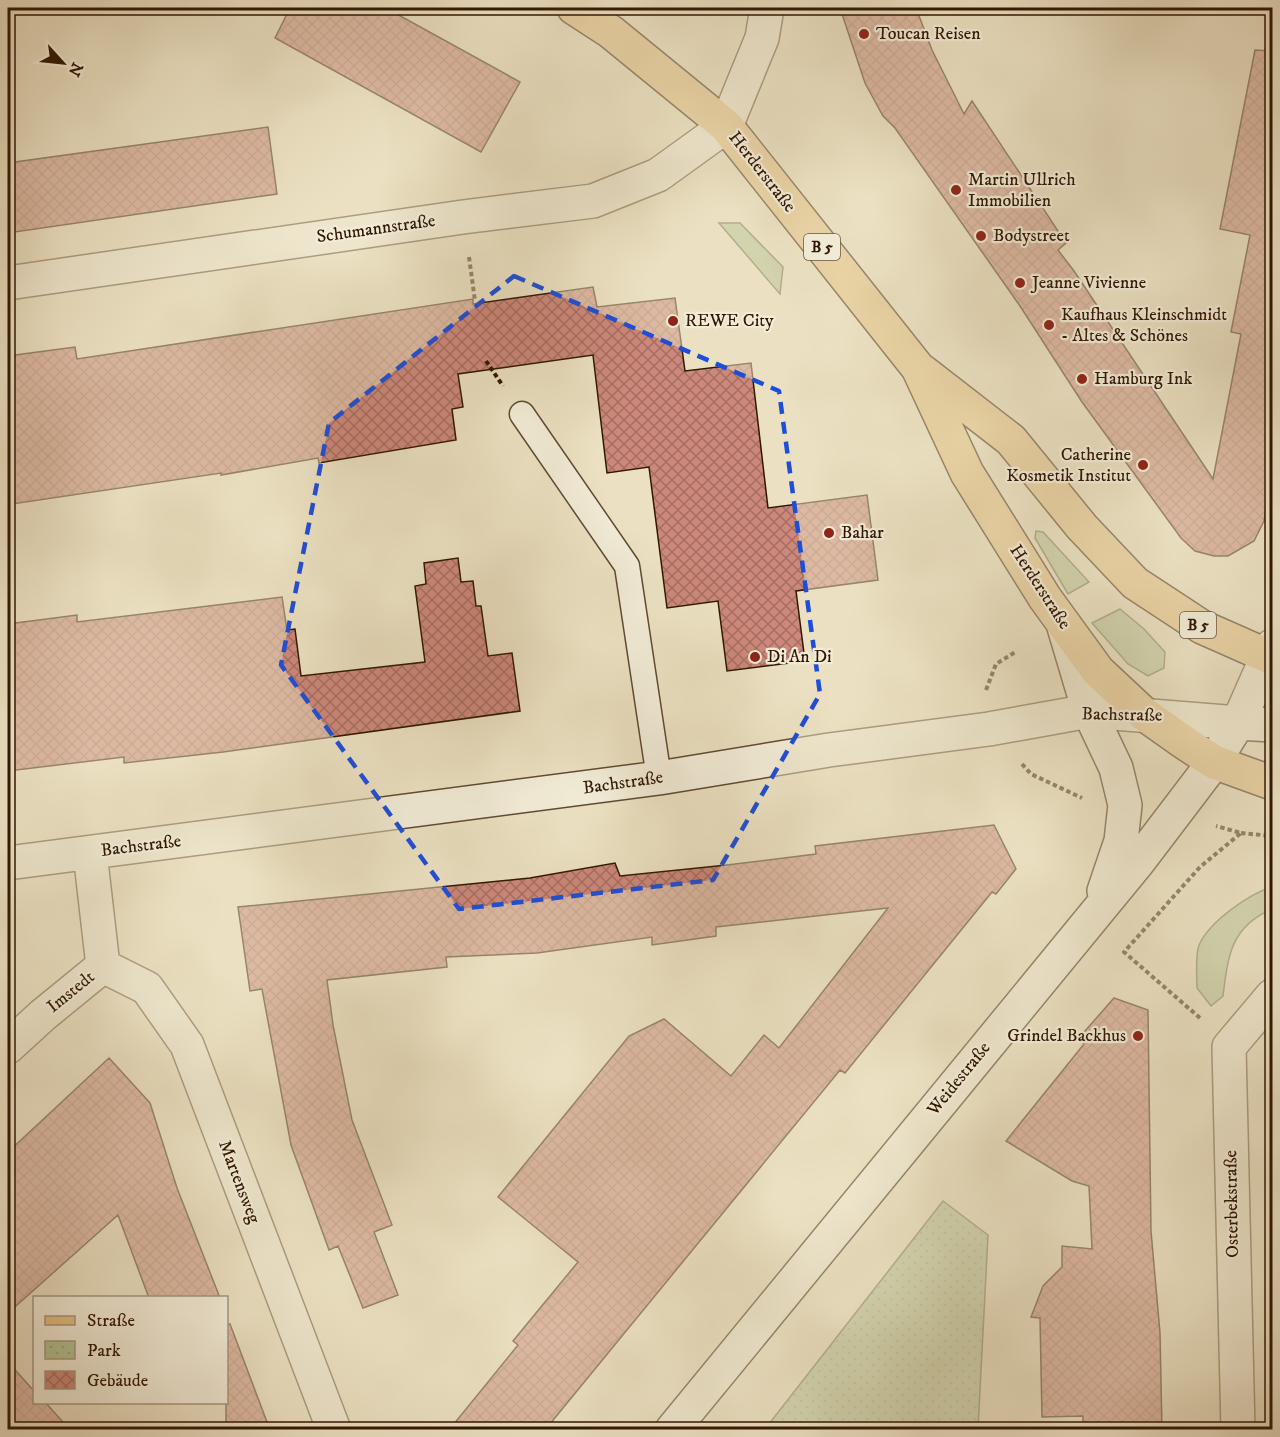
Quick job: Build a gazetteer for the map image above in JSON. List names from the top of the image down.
{
  "streets": {
    "main road": ["Herderstraße", "B 5"],
    "street": [
      "Schumannstraße",
      "Bachstraße",
      "Imstedt",
      "Weidestraße",
      "Martensweg",
      "Osterbekstraße"
    ]
  },
  "crossings": [
    ["Herderstraße", "Schumannstraße"],
    ["Herderstraße", "B 5"],
    ["Herderstraße", "Bachstraße"],
    ["Herderstraße", "Weidestraße"],
    ["B 5", "Weidestraße"],
    ["Bachstraße", "Imstedt"],
    ["Bachstraße", "Weidestraße"],
    ["Imstedt", "Martensweg"]
  ],
  "places": [
    "Toucan Reisen",
    "Martin Ullrich Immobilien",
    "Bodystreet",
    "Jeanne Vivienne",
    "REWE City",
    "Kaufhaus Kleinschmidt - Altes & Schönes",
    "Hamburg Ink",
    "Catherine Kosmetik Institut",
    "Bahar",
    "Di An Di",
    "Grindel Backhus"
  ],
  "legend": ["Straße", "Park", "Gebäude"],
  "north": "bottom right"
}
